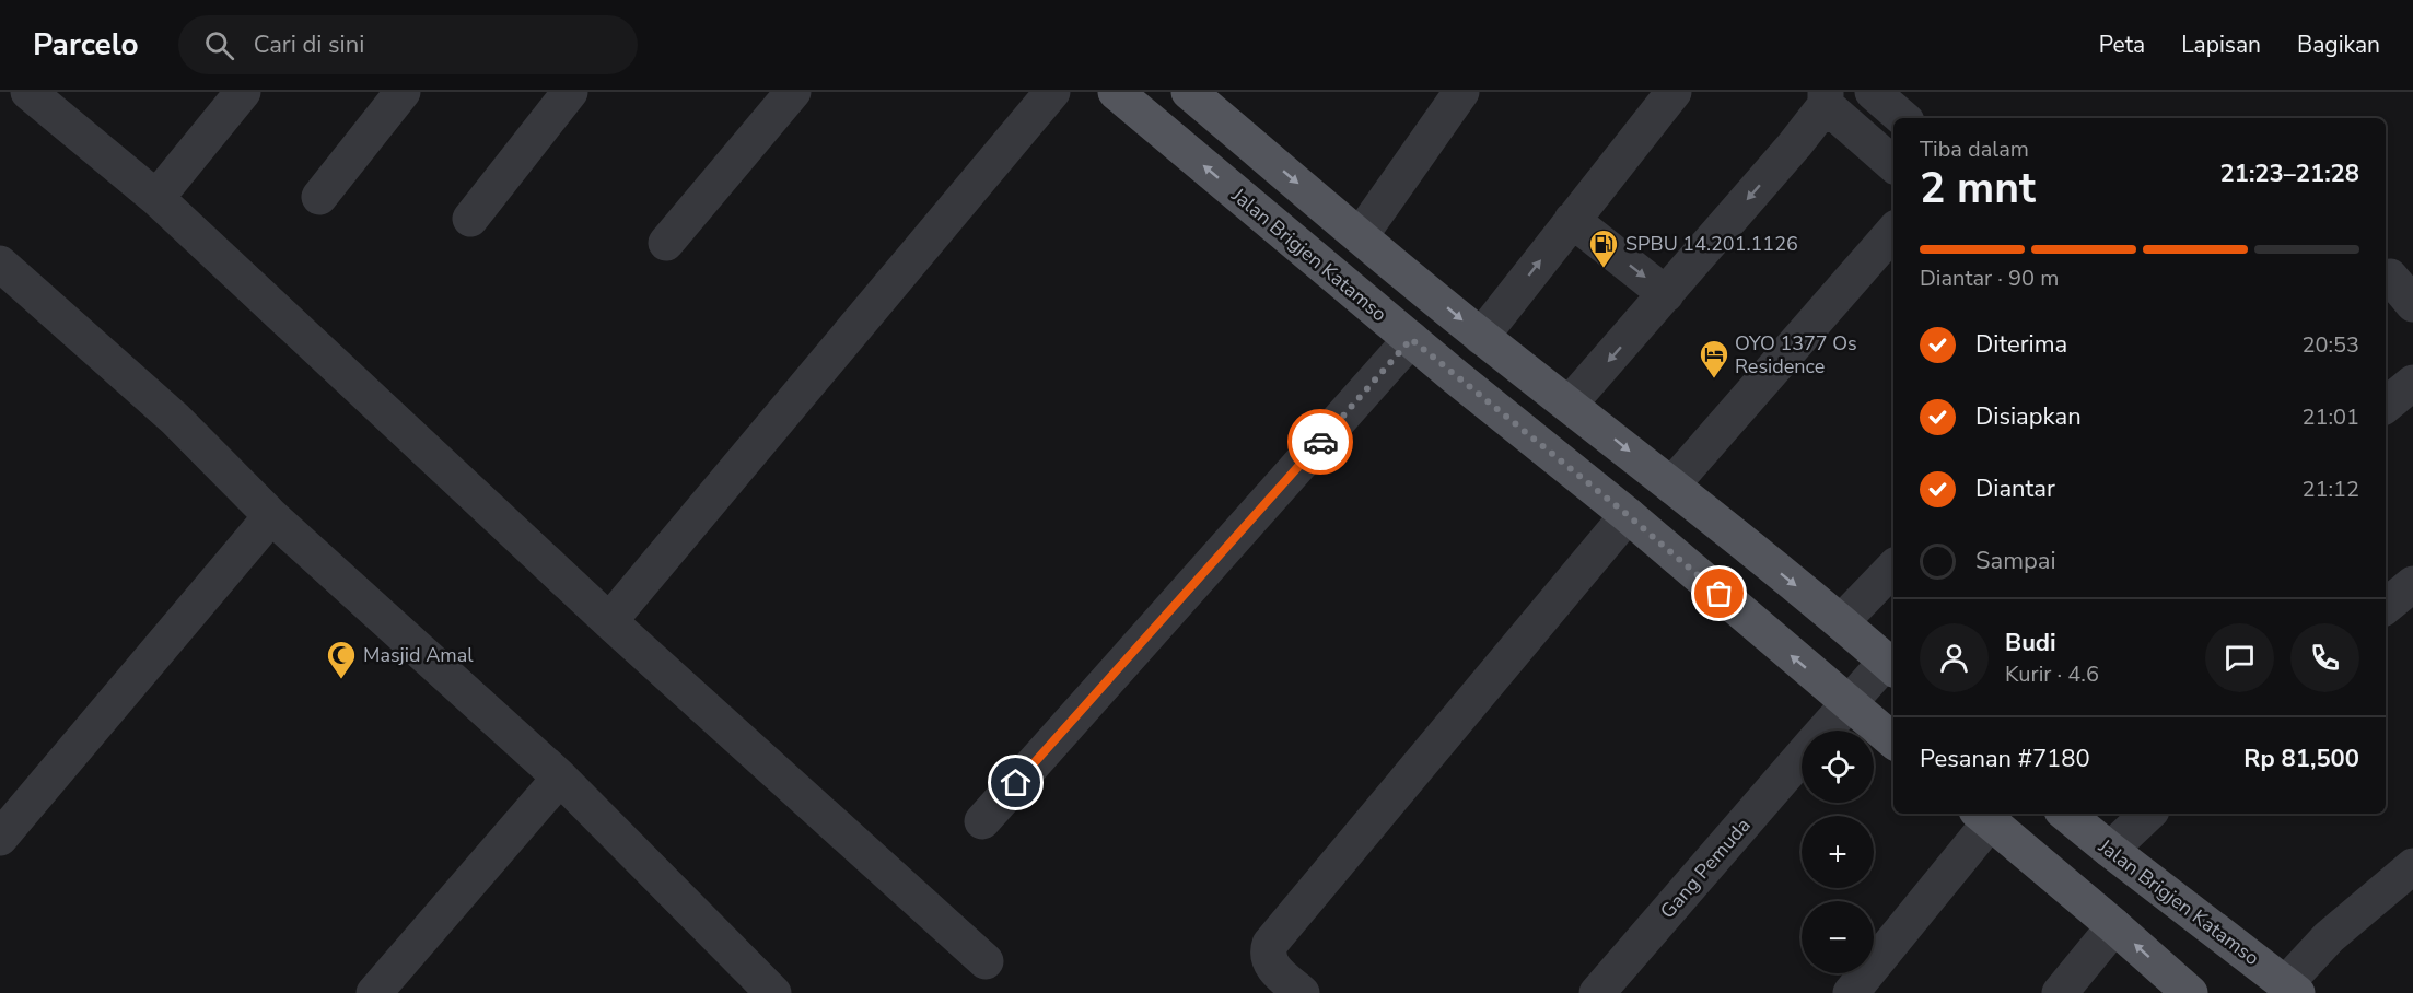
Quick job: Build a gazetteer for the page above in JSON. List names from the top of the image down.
{
  "streets": {
    "main road": ["Jalan Brigjen Katamso"],
    "street": ["Gang Pemuda"]
  },
  "crossings": [
    ["Jalan Brigjen Katamso", "Gang Pemuda"]
  ],
  "places": {
    "fuel station": ["SPBU 14.201.1126"],
    "hotel": ["OYO 1377 Os Residence"],
    "mosque": ["Masjid Amal"]
  },
  "page": {
    "header": "Parcelo",
    "search": "Cari di sini",
    "nav": ["Peta", "Lapisan", "Bagikan"],
    "heading": ["2 mnt", "Tiba dalam", "21:23–21:28"],
    "panel": [
      "Budi",
      "Kurir · 4.6",
      "Pesanan #7180",
      "Rp 81,500"
    ],
    "bar": "Diantar · 90 m",
    "list": [
      ["Diterima", "20:53"],
      ["Disiapkan", "21:01"],
      ["Diantar", "21:12"],
      "Sampai"
    ],
    "map_buttons": ["+", "−"]
  }
}
